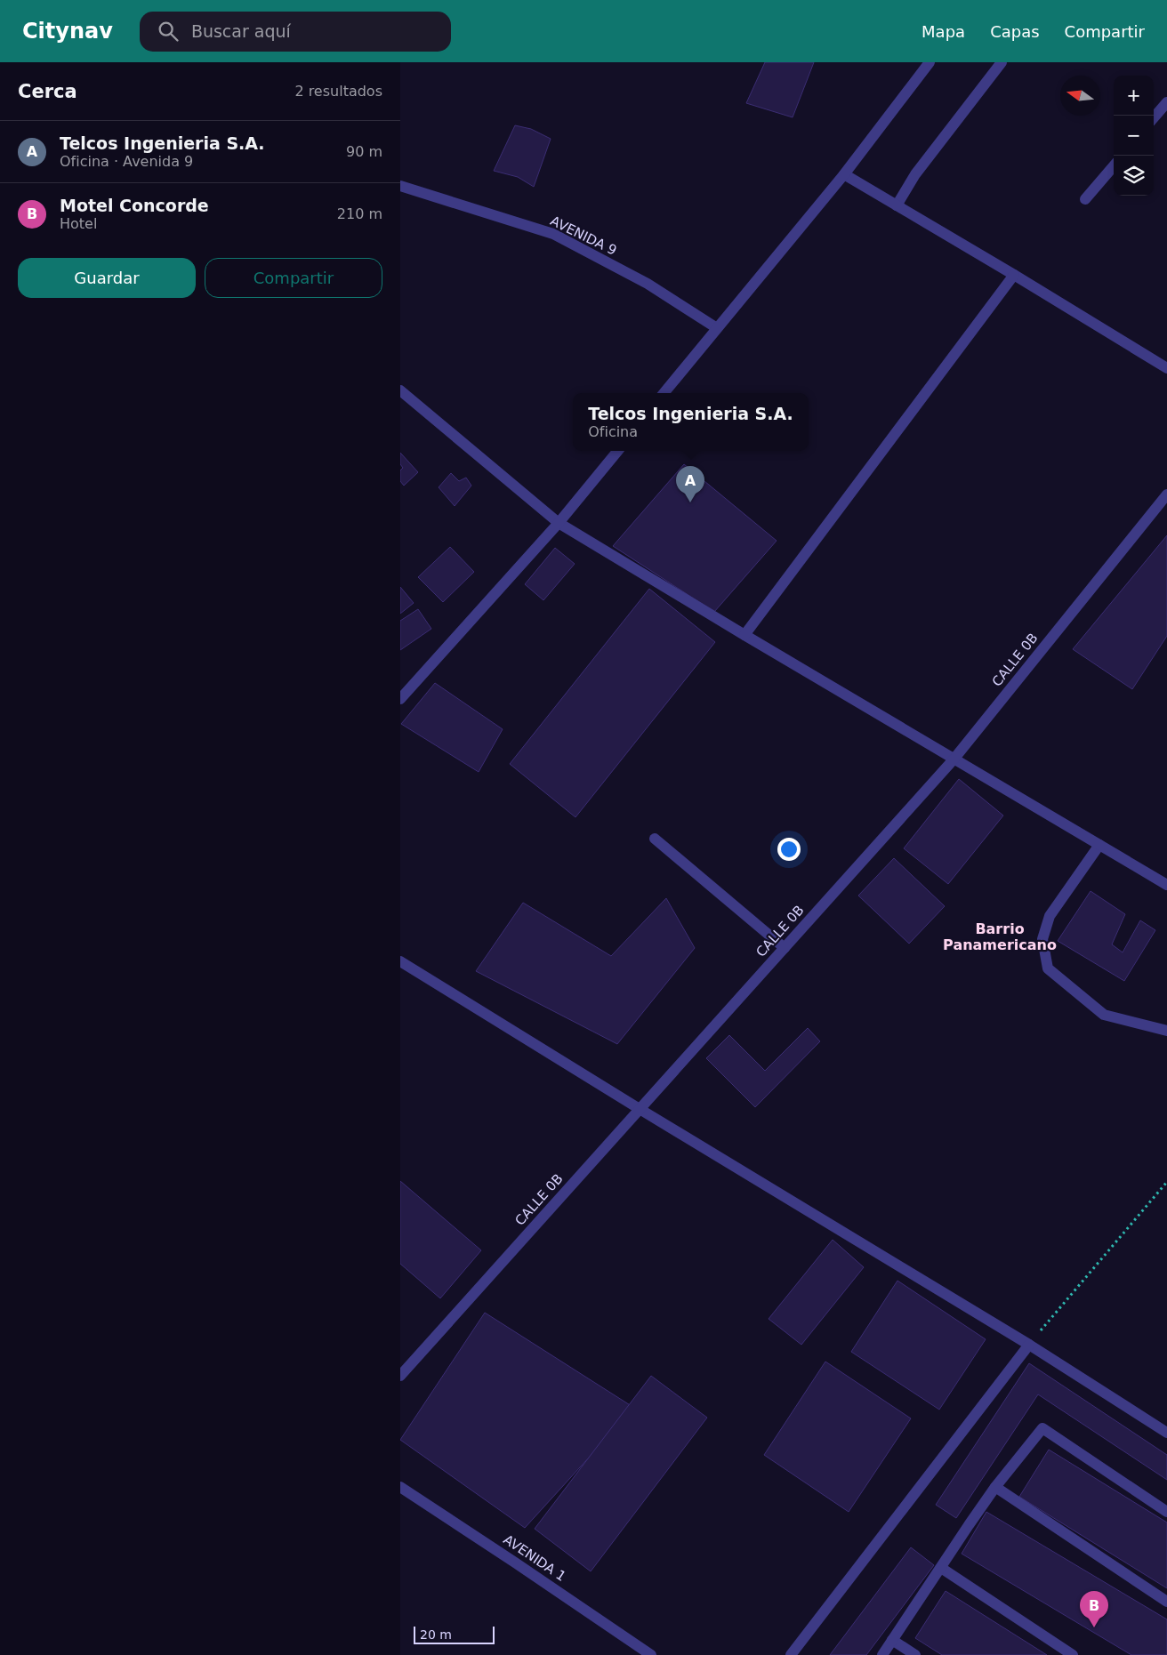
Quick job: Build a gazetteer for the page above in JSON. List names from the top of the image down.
{
  "streets": {
    "street": ["AVENIDA 9", "CALLE 0B", "AVENIDA 1"]
  },
  "districts": ["Barrio Panamericano"],
  "scale_bar": "20 m",
  "north": "left",
  "page": {
    "header": "Citynav",
    "search": "Buscar aquí",
    "nav": ["Mapa", "Capas", "Compartir"],
    "heading": ["Cerca", "2 resultados"],
    "map_buttons": ["+", "−"],
    "list": [
      {
        "mark": "A",
        "name": "Telcos Ingenieria S.A.",
        "note": "Oficina · Avenida 9",
        "value": "90 m"
      },
      {
        "mark": "B",
        "name": "Motel Concorde",
        "note": "Hotel",
        "value": "210 m"
      }
    ],
    "buttons": ["Guardar", "Compartir"],
    "popup": ["Telcos Ingenieria S.A.", "Oficina"],
    "pins": ["A", "B"],
    "scale": "20 m"
  }
}
